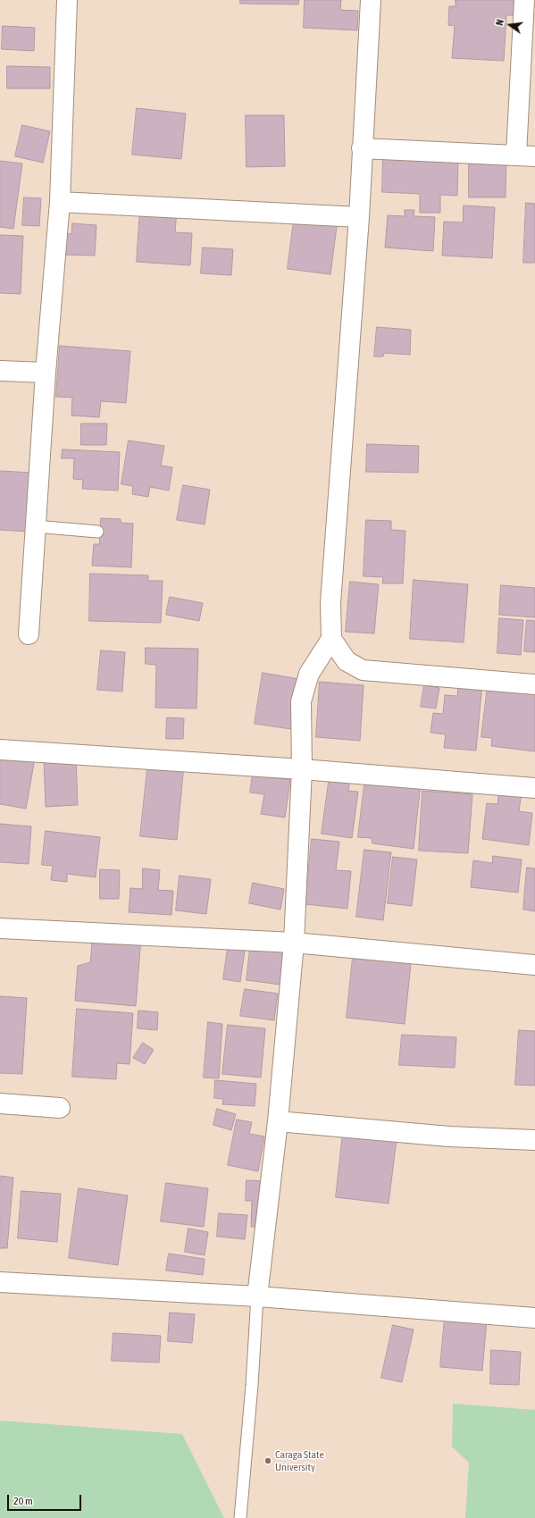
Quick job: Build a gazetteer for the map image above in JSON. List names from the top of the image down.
{
  "places": ["Caraga State University"],
  "scale_bar": "20 m",
  "north": "left"
}
